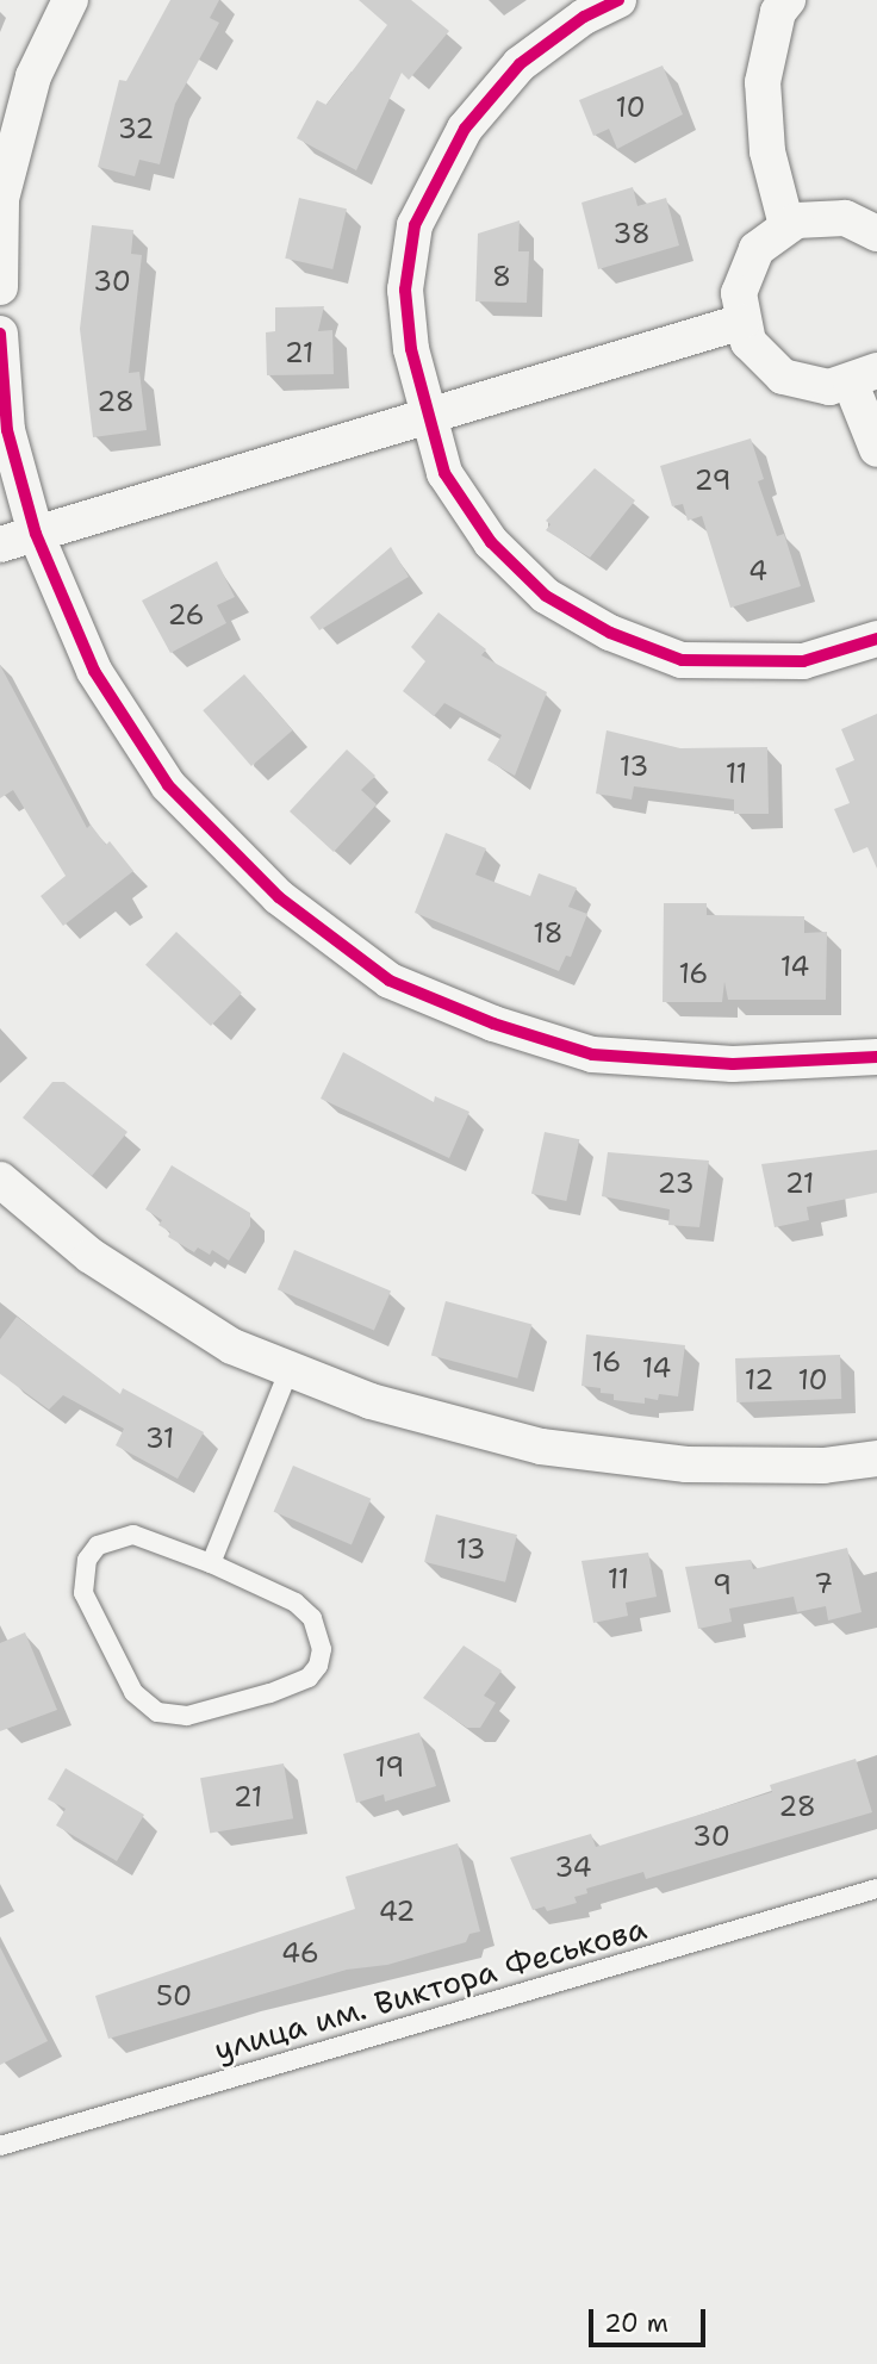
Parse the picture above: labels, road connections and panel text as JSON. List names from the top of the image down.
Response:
{
  "streets": {
    "lane": ["улица им. Виктора Феськова"]
  },
  "house_numbers": [
    "10",
    "32",
    "38",
    "8",
    "30",
    "21",
    "28",
    "29",
    "4",
    "26",
    "13",
    "11",
    "18",
    "14",
    "16",
    "23",
    "21",
    "16",
    "14",
    "12",
    "10",
    "31",
    "13",
    "11",
    "7",
    "9",
    "19",
    "21",
    "28",
    "30",
    "34",
    "42",
    "46",
    "50"
  ],
  "scale_bar": "20 m"
}
